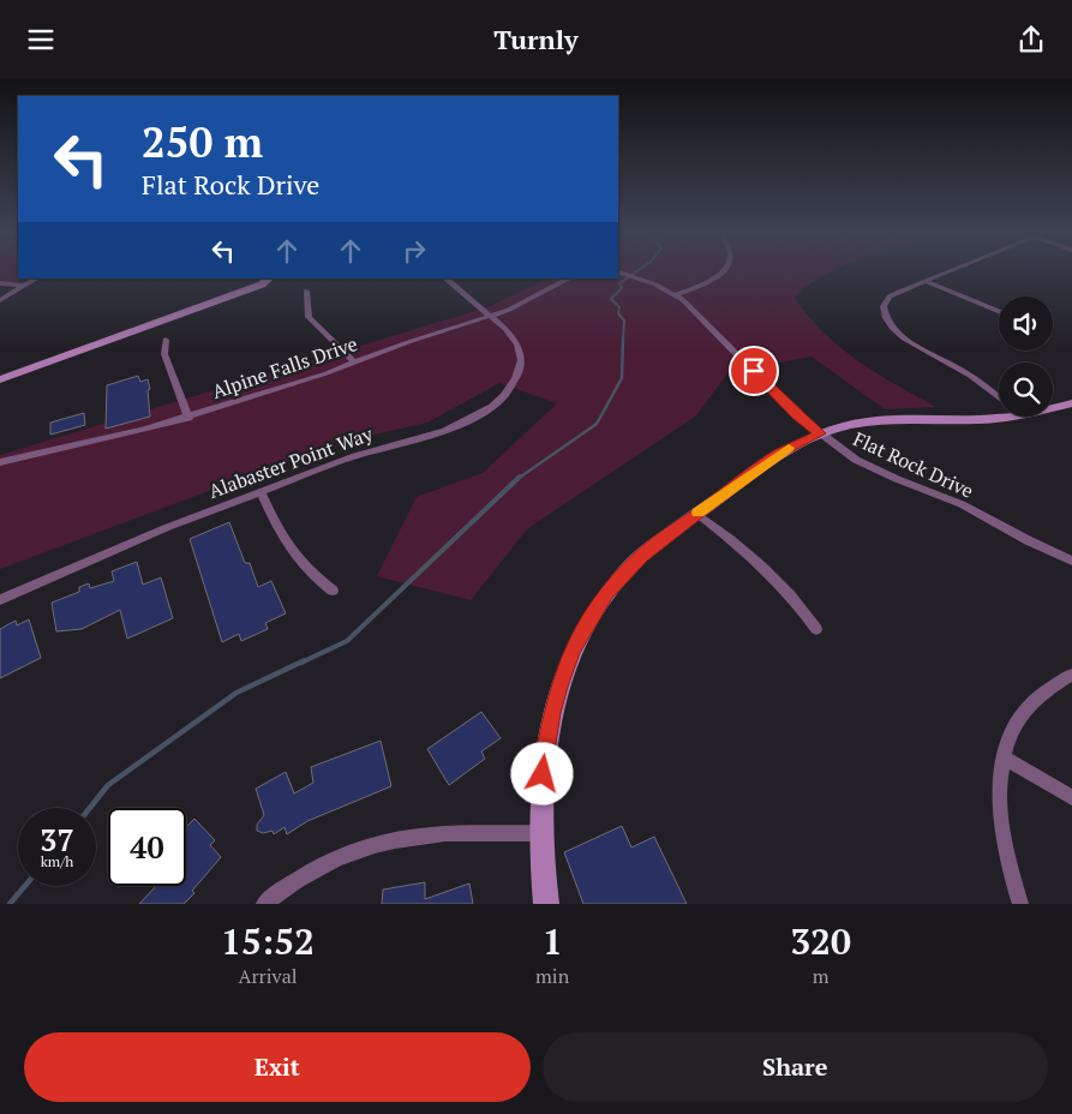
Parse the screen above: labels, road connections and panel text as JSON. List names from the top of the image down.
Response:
{
  "streets": {
    "street": ["Alpine Falls Drive", "Alabaster Point Way", "Flat Rock Drive"]
  },
  "crossings": [
    ["Alpine Falls Drive", "Alabaster Point Way"]
  ],
  "page": {
    "header": "Turnly",
    "turn": ["250 m", "Flat Rock Drive"],
    "speed": "37 km/h",
    "limit": "40",
    "eta": [
      "15:52",
      "Arrival",
      "1",
      "min",
      "320",
      "m"
    ],
    "buttons": ["Exit", "Share"]
  }
}
